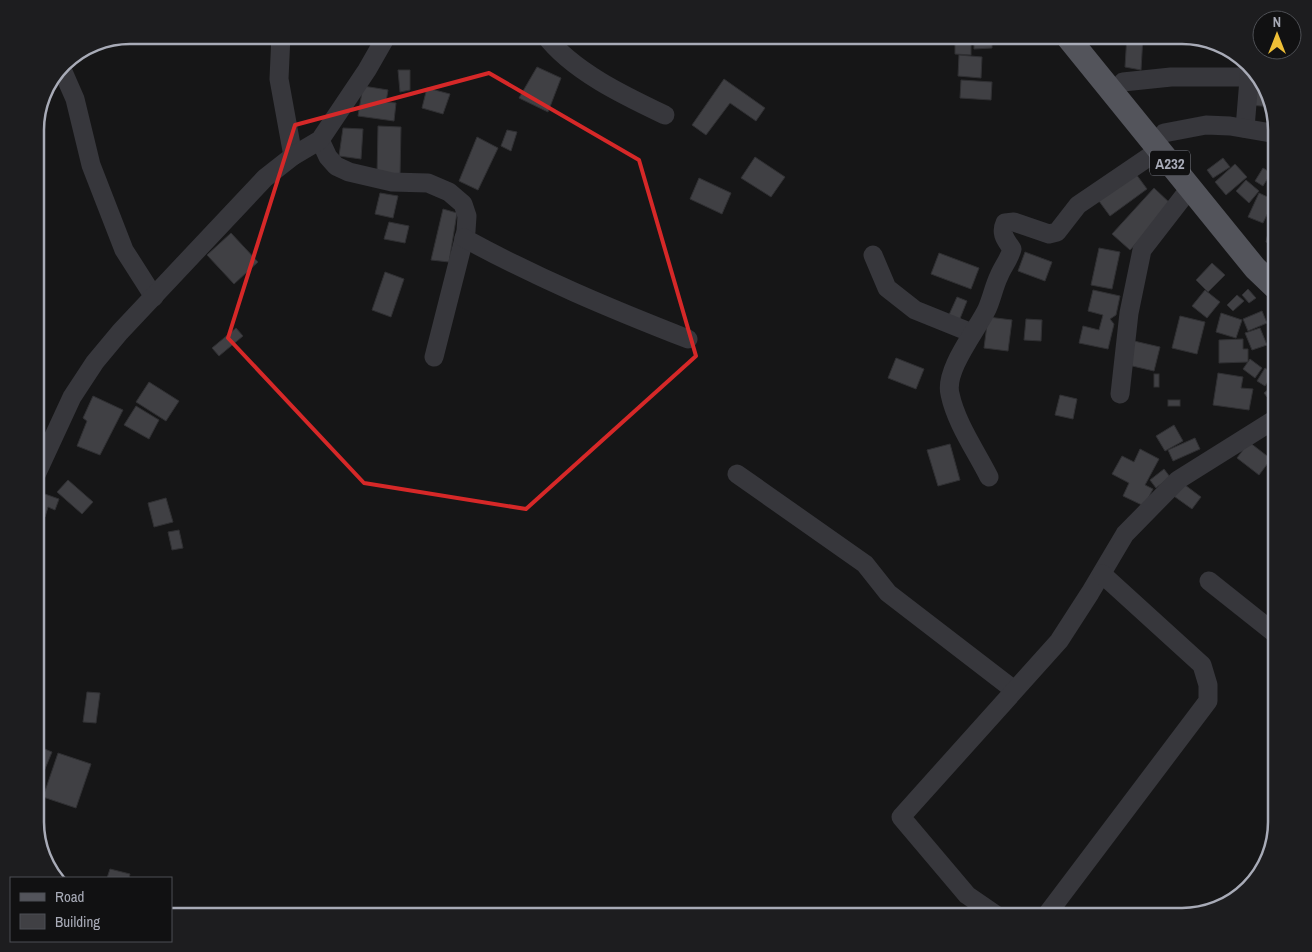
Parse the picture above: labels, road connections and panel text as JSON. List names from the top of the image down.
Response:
{
  "streets": {
    "main road": ["A232"]
  },
  "legend": ["Road", "Building"],
  "north": "top"
}
